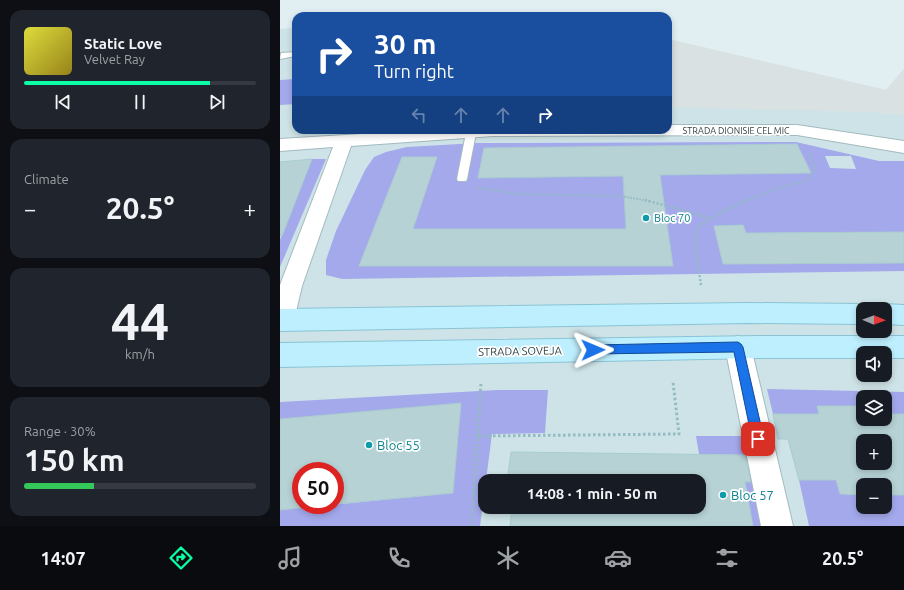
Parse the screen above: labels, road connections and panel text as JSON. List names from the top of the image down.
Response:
{
  "streets": {
    "main road": ["STRADA SOVEJA"],
    "street": ["STRADA DIONISIE CEL MIC"]
  },
  "places": ["Bloc 70", "Bloc 55", "Bloc 57"],
  "north": "right",
  "page": {
    "turn": ["30 m", "Turn right"],
    "song": ["Static Love", "Velvet Ray"],
    "tile": [
      "Climate",
      ["44", "km/h"],
      ["Range · 30%", "150 km"]
    ],
    "heat": ["−", "20.5°", "+"],
    "map_buttons": ["+", "−"],
    "limit": "50",
    "trip": "14:08 · 1 min · 50 m",
    "tabs": ["14:07", "20.5°"]
  }
}
